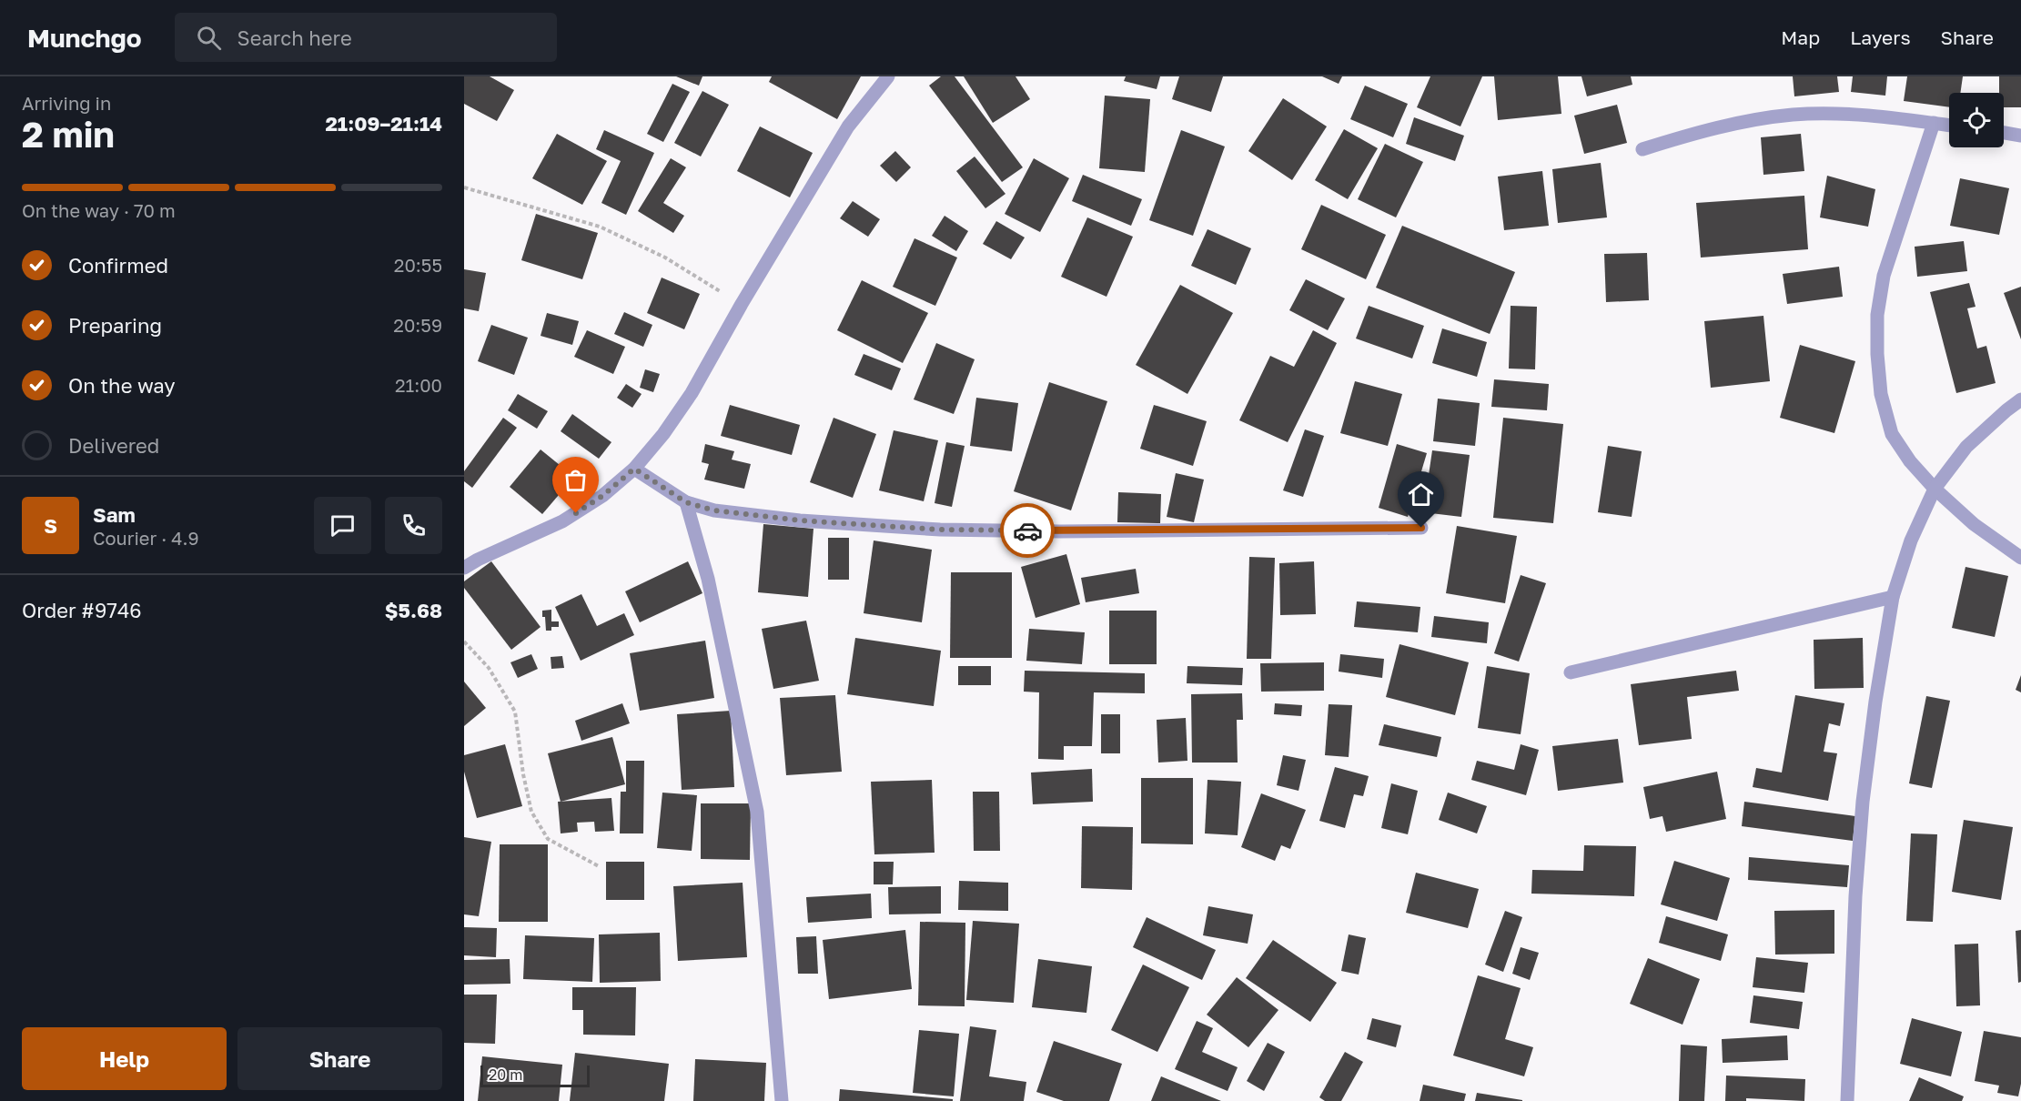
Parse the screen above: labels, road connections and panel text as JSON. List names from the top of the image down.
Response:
{
  "scale_bar": "20 m",
  "page": {
    "header": "Munchgo",
    "search": "Search here",
    "nav": ["Map", "Layers", "Share"],
    "heading": ["2 min", "Arriving in", "21:09–21:14"],
    "panel": [
      "Sam",
      "Courier · 4.9",
      "Order #9746",
      "$5.68"
    ],
    "bar": "On the way · 70 m",
    "list": [
      ["Confirmed", "20:55"],
      ["Preparing", "20:59"],
      ["On the way", "21:00"],
      "Delivered"
    ],
    "round": "S",
    "buttons": ["Help", "Share"],
    "scale": "20 m"
  }
}
